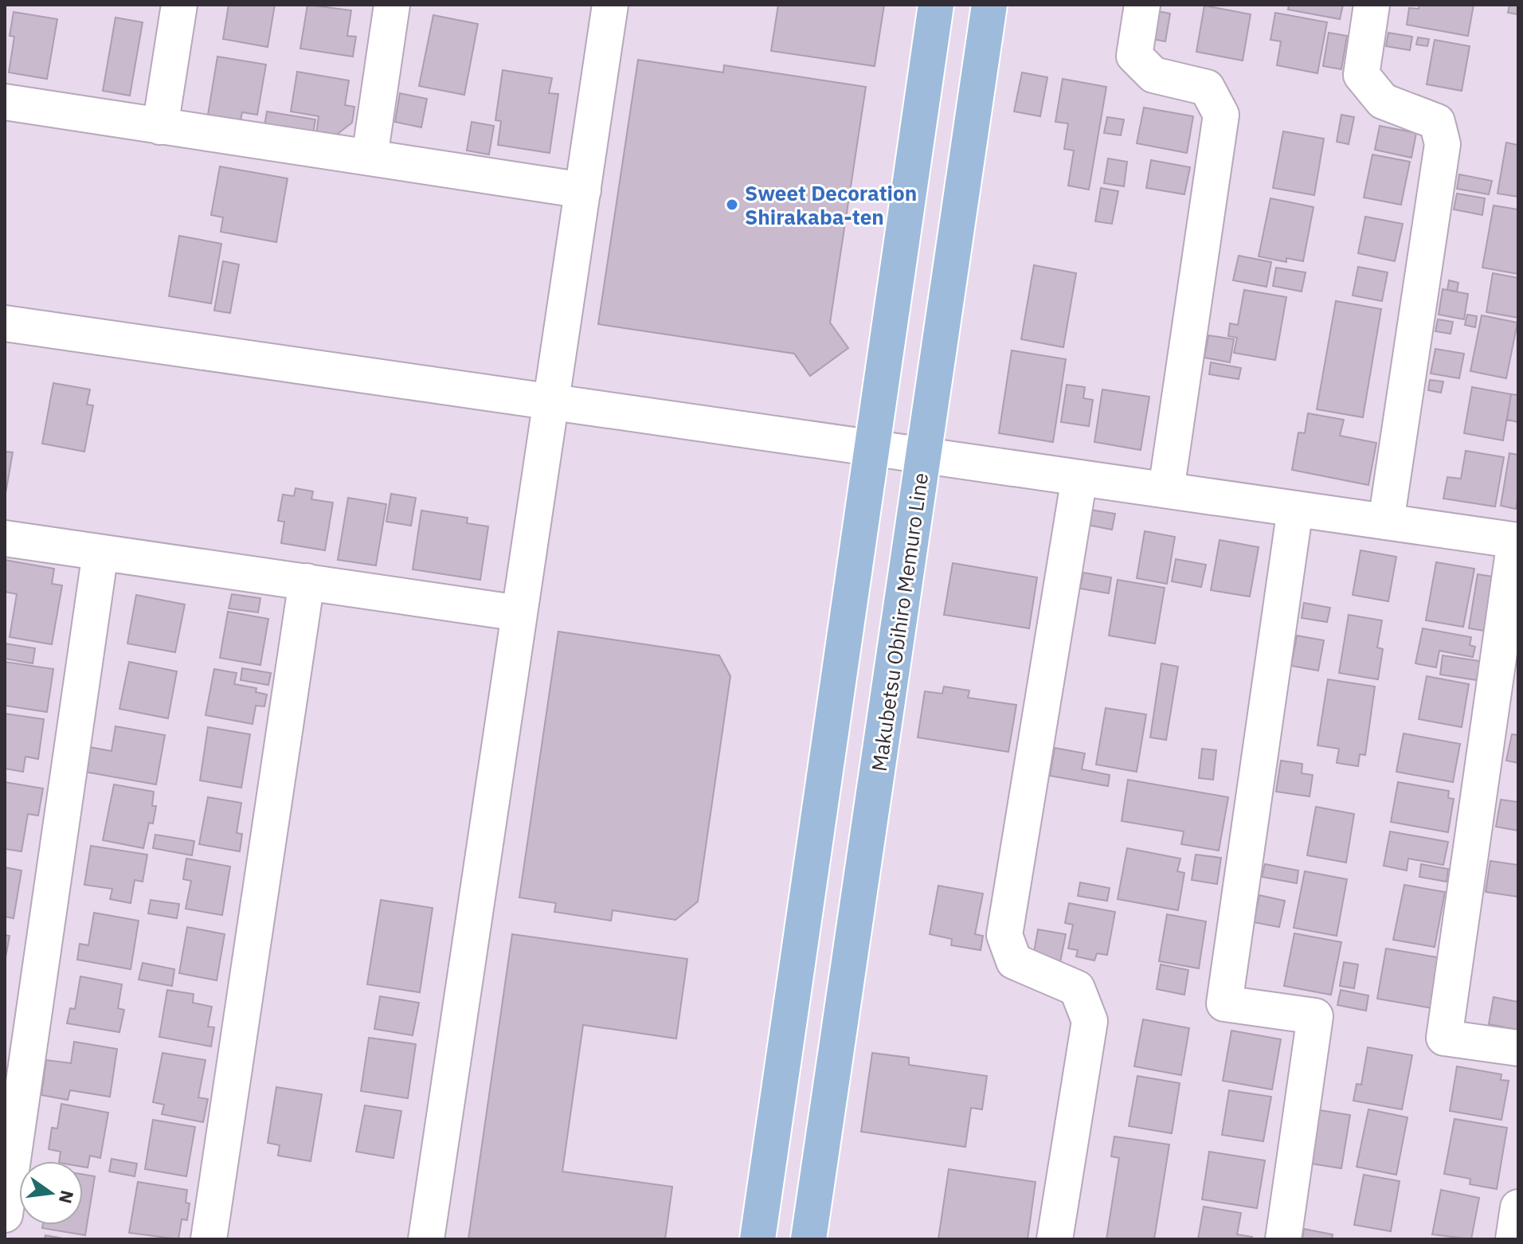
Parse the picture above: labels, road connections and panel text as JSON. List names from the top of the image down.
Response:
{
  "streets": {
    "main road": ["Makubetsu Obihiro Memuro Line"]
  },
  "places": ["Sweet Decoration Shirakaba-ten"],
  "north": "right"
}
